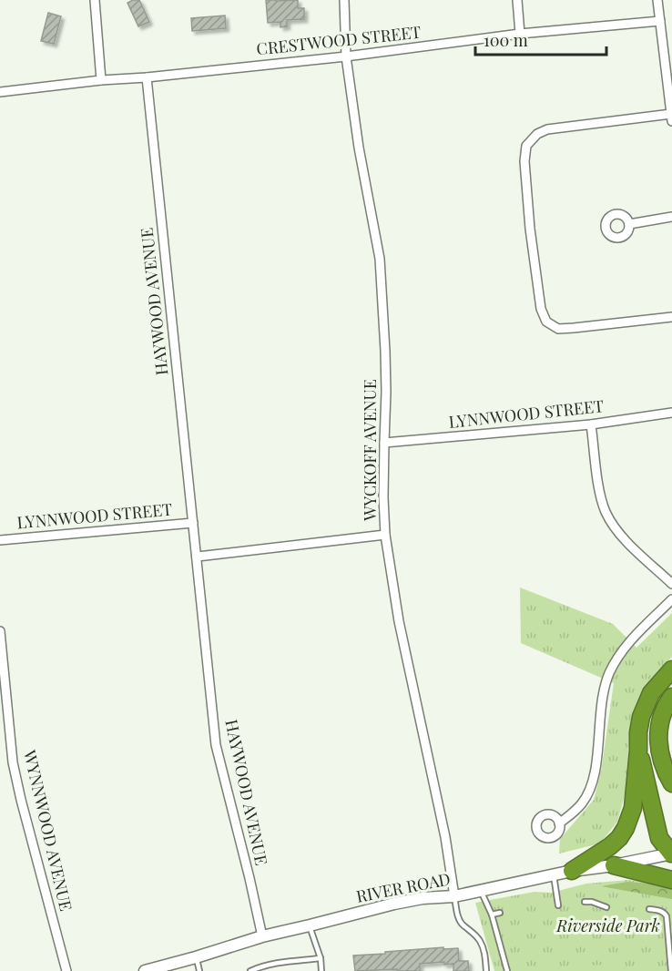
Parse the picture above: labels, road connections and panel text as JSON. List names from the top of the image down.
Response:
{
  "streets": {
    "street": [
      "CRESTWOOD STREET",
      "HAYWOOD AVENUE",
      "LYNNWOOD STREET",
      "WYCKOFF AVENUE",
      "WYNNWOOD AVENUE",
      "RIVER ROAD"
    ]
  },
  "crossings": [
    ["CRESTWOOD STREET", "HAYWOOD AVENUE"],
    ["CRESTWOOD STREET", "WYCKOFF AVENUE"],
    ["HAYWOOD AVENUE", "LYNNWOOD STREET"],
    ["HAYWOOD AVENUE", "RIVER ROAD"],
    ["LYNNWOOD STREET", "WYCKOFF AVENUE"],
    ["WYCKOFF AVENUE", "RIVER ROAD"]
  ],
  "parks": ["Riverside Park"],
  "scale_bar": "100 m"
}
